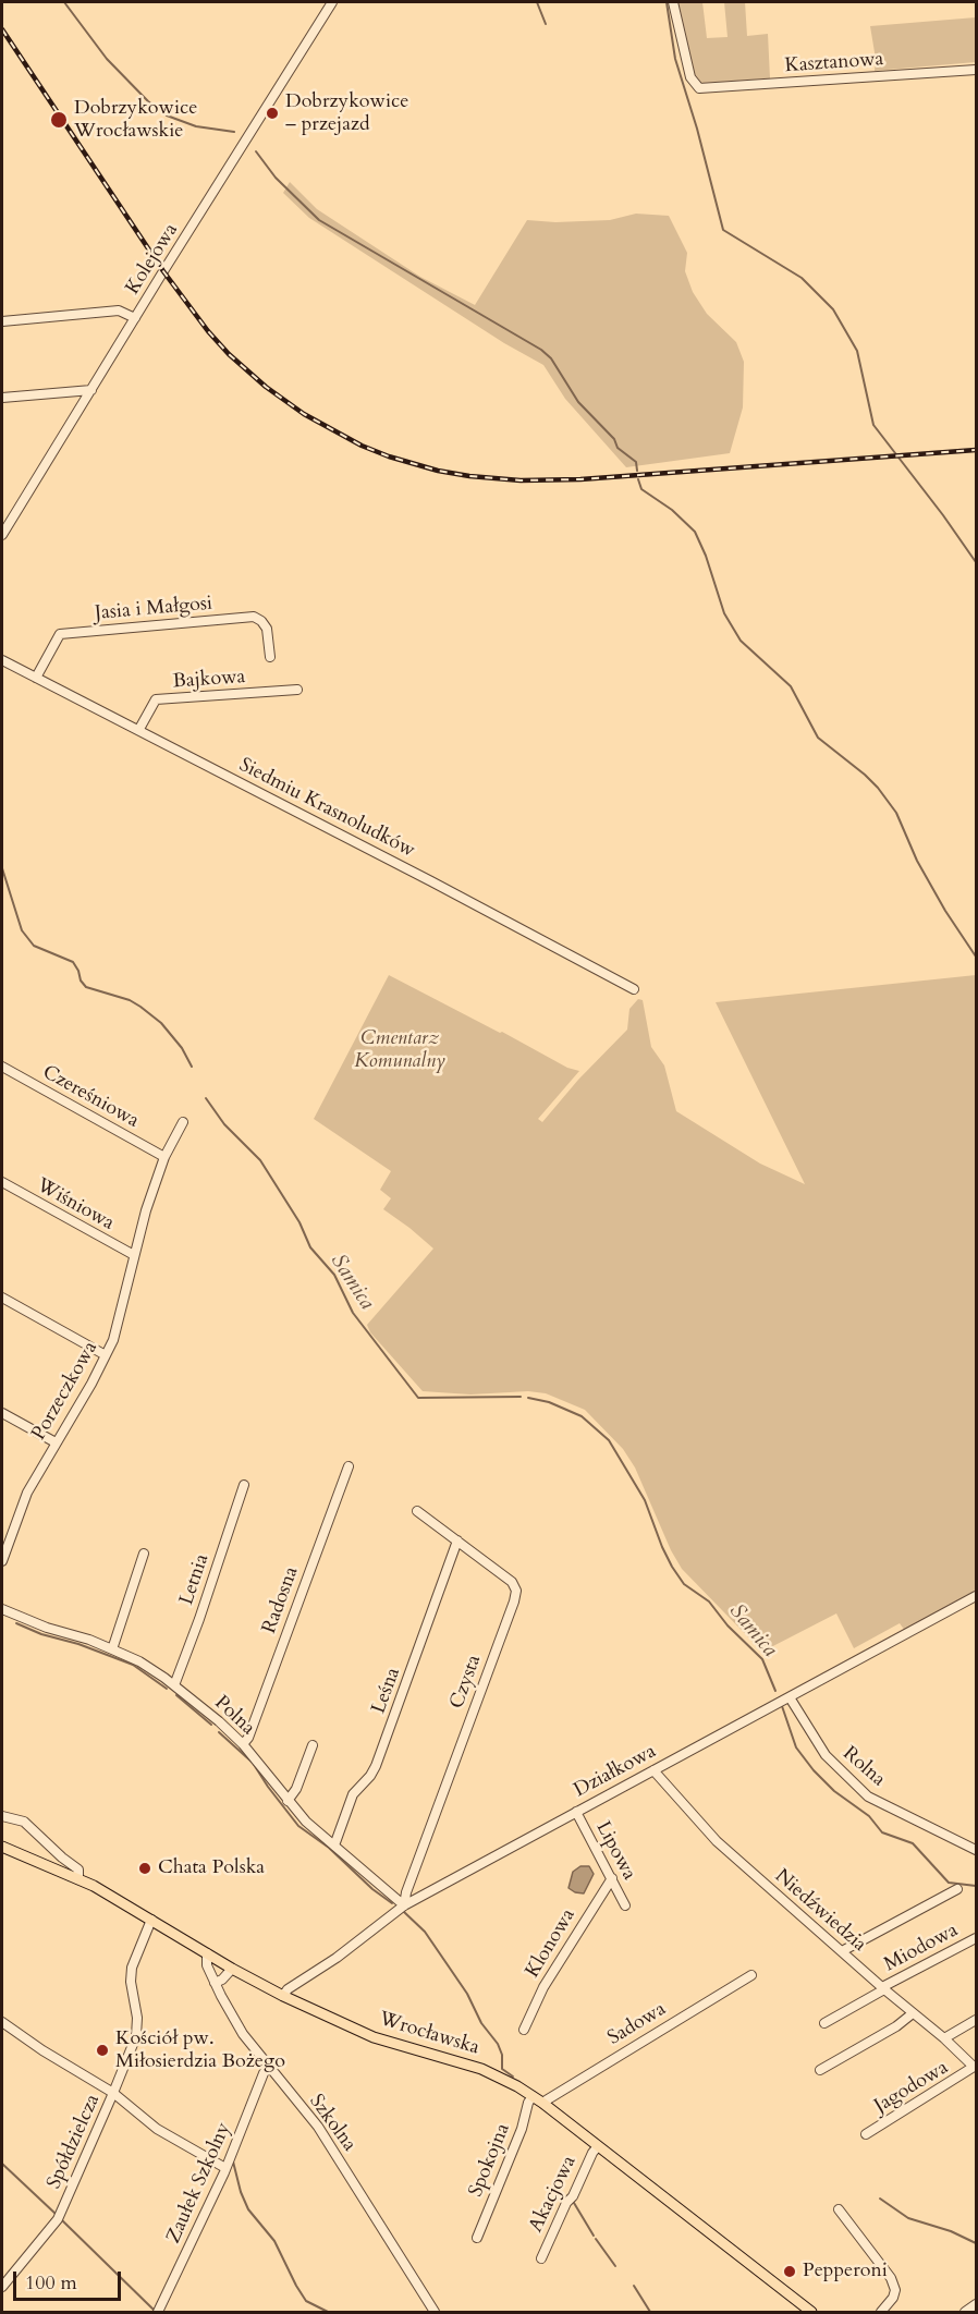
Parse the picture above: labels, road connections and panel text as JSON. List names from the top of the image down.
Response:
{
  "streets": {
    "main road": ["Wrocławska"],
    "street": [
      "Kasztanowa",
      "Kolejowa",
      "Jasia i Małgosi",
      "Bajkowa",
      "Siedmiu Krasnoludków",
      "Czereśniowa",
      "Wiśniowa",
      "Porzeczkowa",
      "Letnia",
      "Radosna",
      "Czysta",
      "Leśna",
      "Polna",
      "Rolna",
      "Działkowa",
      "Lipowa",
      "Niedźwiedzia",
      "Klonowa",
      "Miodowa",
      "Sadowa",
      "Jagodowa",
      "Szkolna",
      "Spółdzielcza",
      "Spokojna",
      "Zaułek Szkolny",
      "Akacjowa"
    ]
  },
  "crossings": [
    ["Jasia i Małgosi", "Siedmiu Krasnoludków"],
    ["Bajkowa", "Siedmiu Krasnoludków"],
    ["Czereśniowa", "Porzeczkowa"],
    ["Wiśniowa", "Porzeczkowa"],
    ["Letnia", "Polna"],
    ["Radosna", "Polna"],
    ["Czysta", "Leśna"],
    ["Czysta", "Polna"],
    ["Czysta", "Działkowa"],
    ["Leśna", "Polna"],
    ["Polna", "Działkowa"],
    ["Rolna", "Działkowa"],
    ["Działkowa", "Lipowa"],
    ["Działkowa", "Niedźwiedzia"],
    ["Działkowa", "Wrocławska"],
    ["Lipowa", "Klonowa"],
    ["Niedźwiedzia", "Miodowa"],
    ["Niedźwiedzia", "Jagodowa"],
    ["Sadowa", "Wrocławska"],
    ["Wrocławska", "Szkolna"],
    ["Wrocławska", "Spółdzielcza"],
    ["Wrocławska", "Spokojna"],
    ["Wrocławska", "Akacjowa"],
    ["Szkolna", "Zaułek Szkolny"]
  ],
  "water": ["Samica"],
  "parks": ["Cmentarz Komunalny"],
  "places": [
    "Dobrzykowice – przejazd",
    "Dobrzykowice Wrocławskie",
    "Chata Polska",
    "Kościół pw. Miłosierdzia Bożego",
    "Pepperoni"
  ],
  "scale_bar": "100 m"
}
